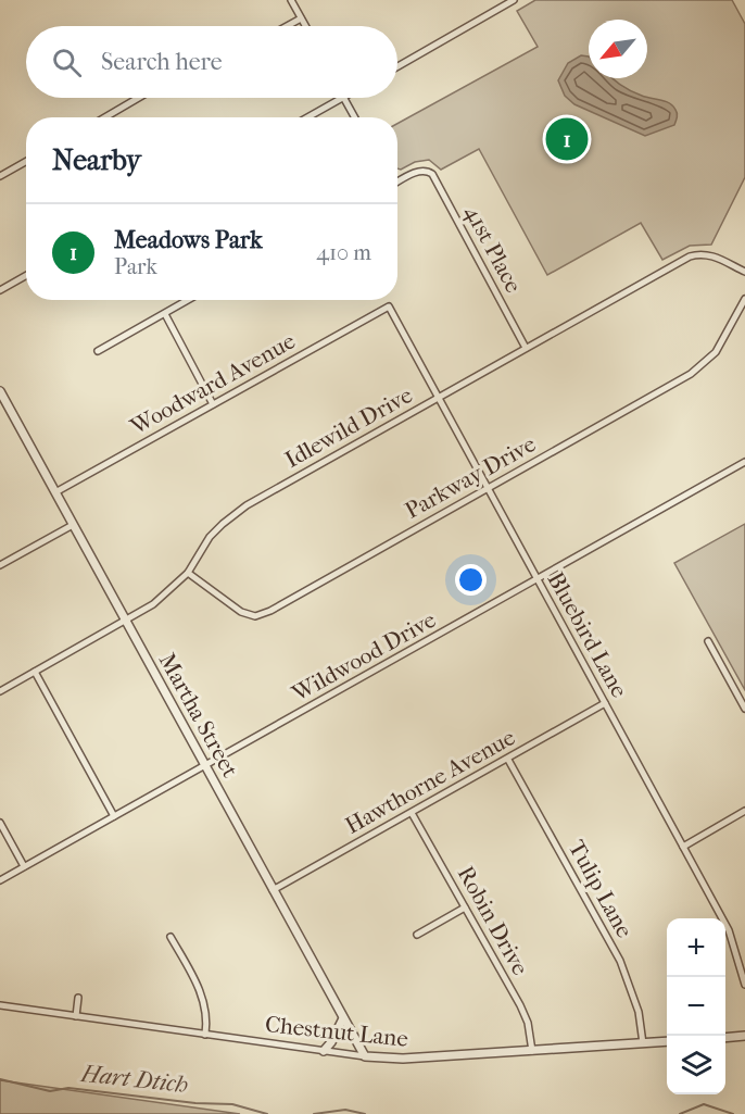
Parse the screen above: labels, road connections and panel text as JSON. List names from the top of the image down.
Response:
{
  "streets": {
    "street": [
      "41st Place",
      "Woodward Avenue",
      "Idlewild Drive",
      "Parkway Drive",
      "Bluebird Lane",
      "Wildwood Drive",
      "Martha Street",
      "Hawthorne Avenue",
      "Tulip Lane",
      "Robin Drive",
      "Chestnut Lane"
    ]
  },
  "crossings": [
    ["41st Place", "Idlewild Drive"],
    ["Woodward Avenue", "Bluebird Lane"],
    ["Woodward Avenue", "Martha Street"],
    ["Idlewild Drive", "Parkway Drive"],
    ["Idlewild Drive", "Bluebird Lane"],
    ["Idlewild Drive", "Martha Street"],
    ["Parkway Drive", "Bluebird Lane"],
    ["Bluebird Lane", "Wildwood Drive"],
    ["Bluebird Lane", "Hawthorne Avenue"],
    ["Wildwood Drive", "Martha Street"],
    ["Martha Street", "Hawthorne Avenue"],
    ["Martha Street", "Chestnut Lane"],
    ["Hawthorne Avenue", "Tulip Lane"],
    ["Hawthorne Avenue", "Robin Drive"],
    ["Tulip Lane", "Chestnut Lane"],
    ["Robin Drive", "Chestnut Lane"]
  ],
  "water": ["Hart Dtich"],
  "north": "bottom left",
  "page": {
    "search": "Search here",
    "pins": "1",
    "heading": "Nearby",
    "list": [
      {
        "mark": "1",
        "name": "Meadows Park",
        "note": "Park",
        "value": "410 m"
      }
    ],
    "map_buttons": ["+", "−"]
  }
}
